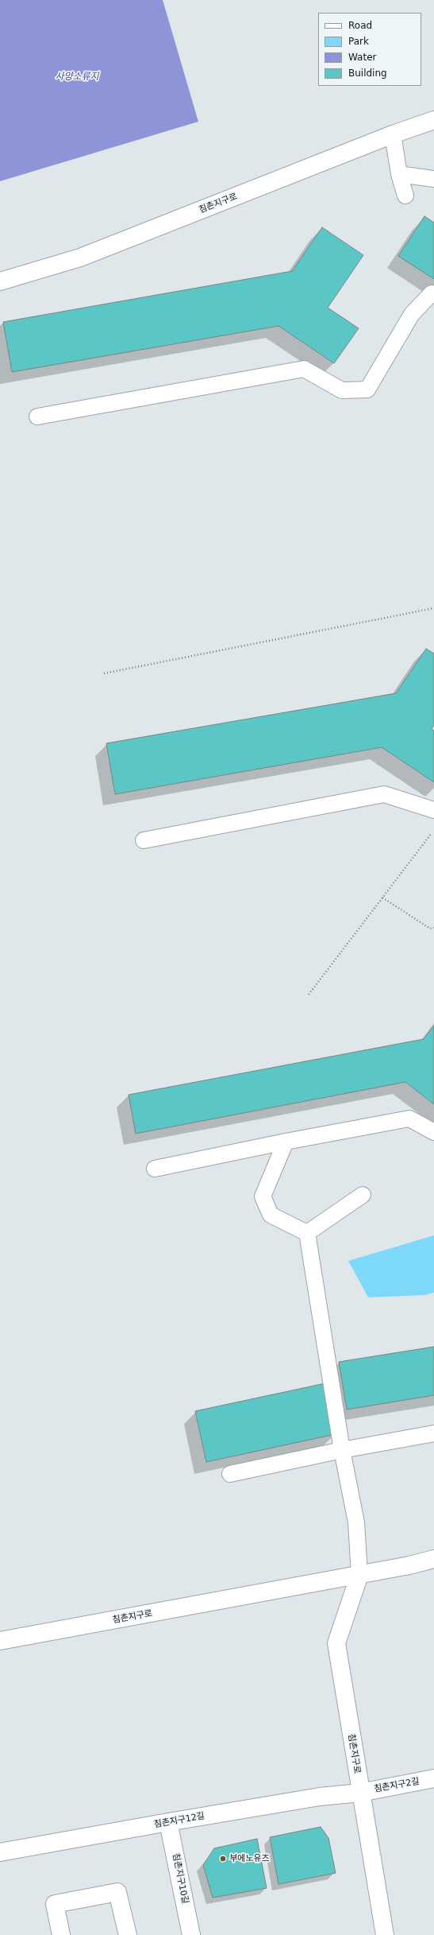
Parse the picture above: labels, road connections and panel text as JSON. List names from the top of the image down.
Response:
{
  "streets": {
    "street": [
      "침촌지구로",
      "침촌지구2길",
      "침촌지구12길",
      "침촌지구10길"
    ]
  },
  "crossings": [
    ["침촌지구로", "침촌지구2길"],
    ["침촌지구로", "침촌지구12길"],
    ["침촌지구2길", "침촌지구12길"],
    ["침촌지구12길", "침촌지구10길"]
  ],
  "water": ["사양소류지"],
  "places": ["부에노유즈"],
  "legend": [
    "Road",
    "Park",
    "Water",
    "Building"
  ]
}
